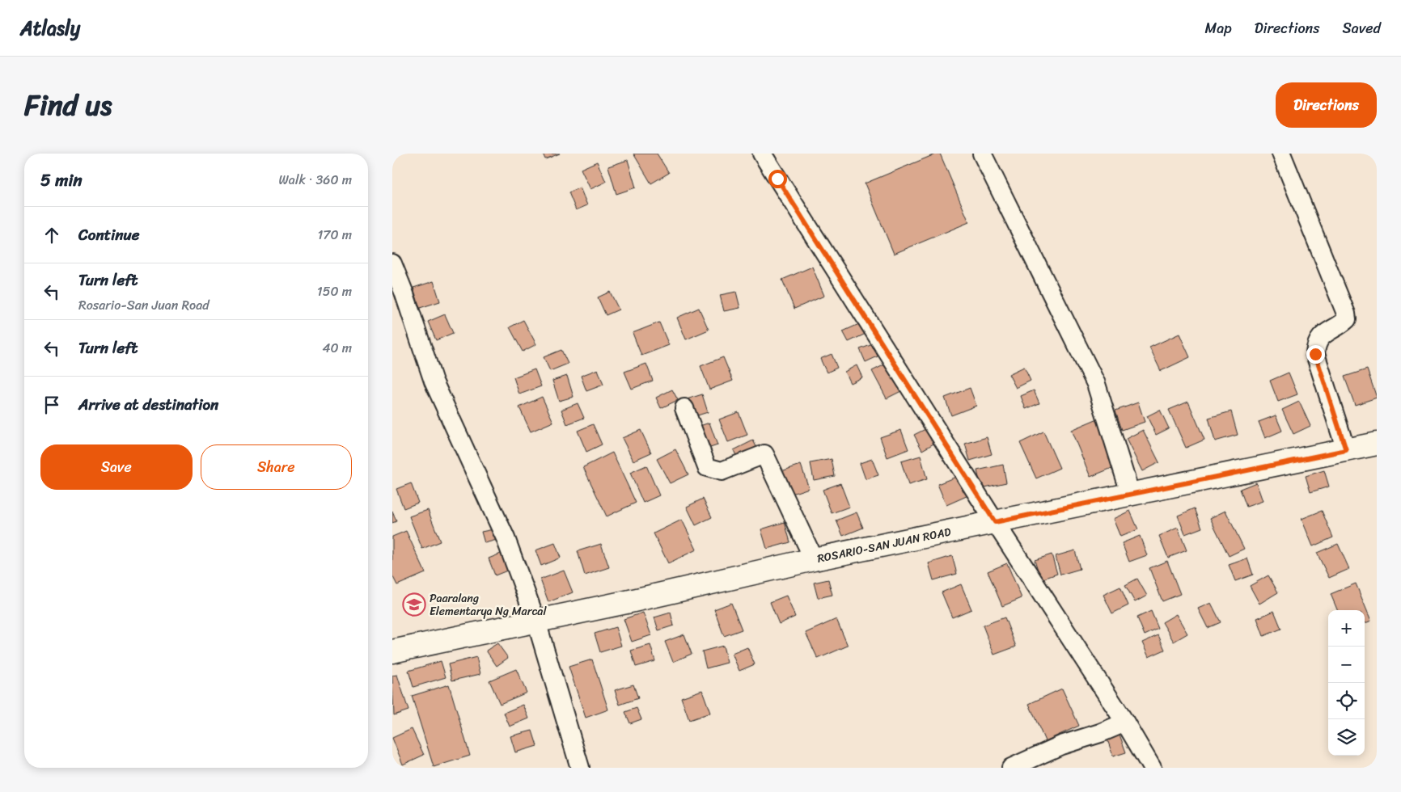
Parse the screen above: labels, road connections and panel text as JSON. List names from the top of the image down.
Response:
{
  "streets": {
    "main road": ["ROSARIO-SAN JUAN ROAD"]
  },
  "places": {
    "school or university": ["Paaralang Elementarya Ng Marcal"]
  },
  "page": {
    "header": "Atlasly",
    "nav": ["Map", "Directions", "Saved"],
    "title": "Find us",
    "buttons": [
      "Directions",
      ["Save", "Share"]
    ],
    "heading": ["5 min", "Walk · 360 m"],
    "list": [
      ["Continue", "170 m"],
      ["Turn left", "Rosario-San Juan Road", "150 m"],
      ["Turn left", "40 m"],
      "Arrive at destination"
    ],
    "map_buttons": ["+", "−"]
  }
}
